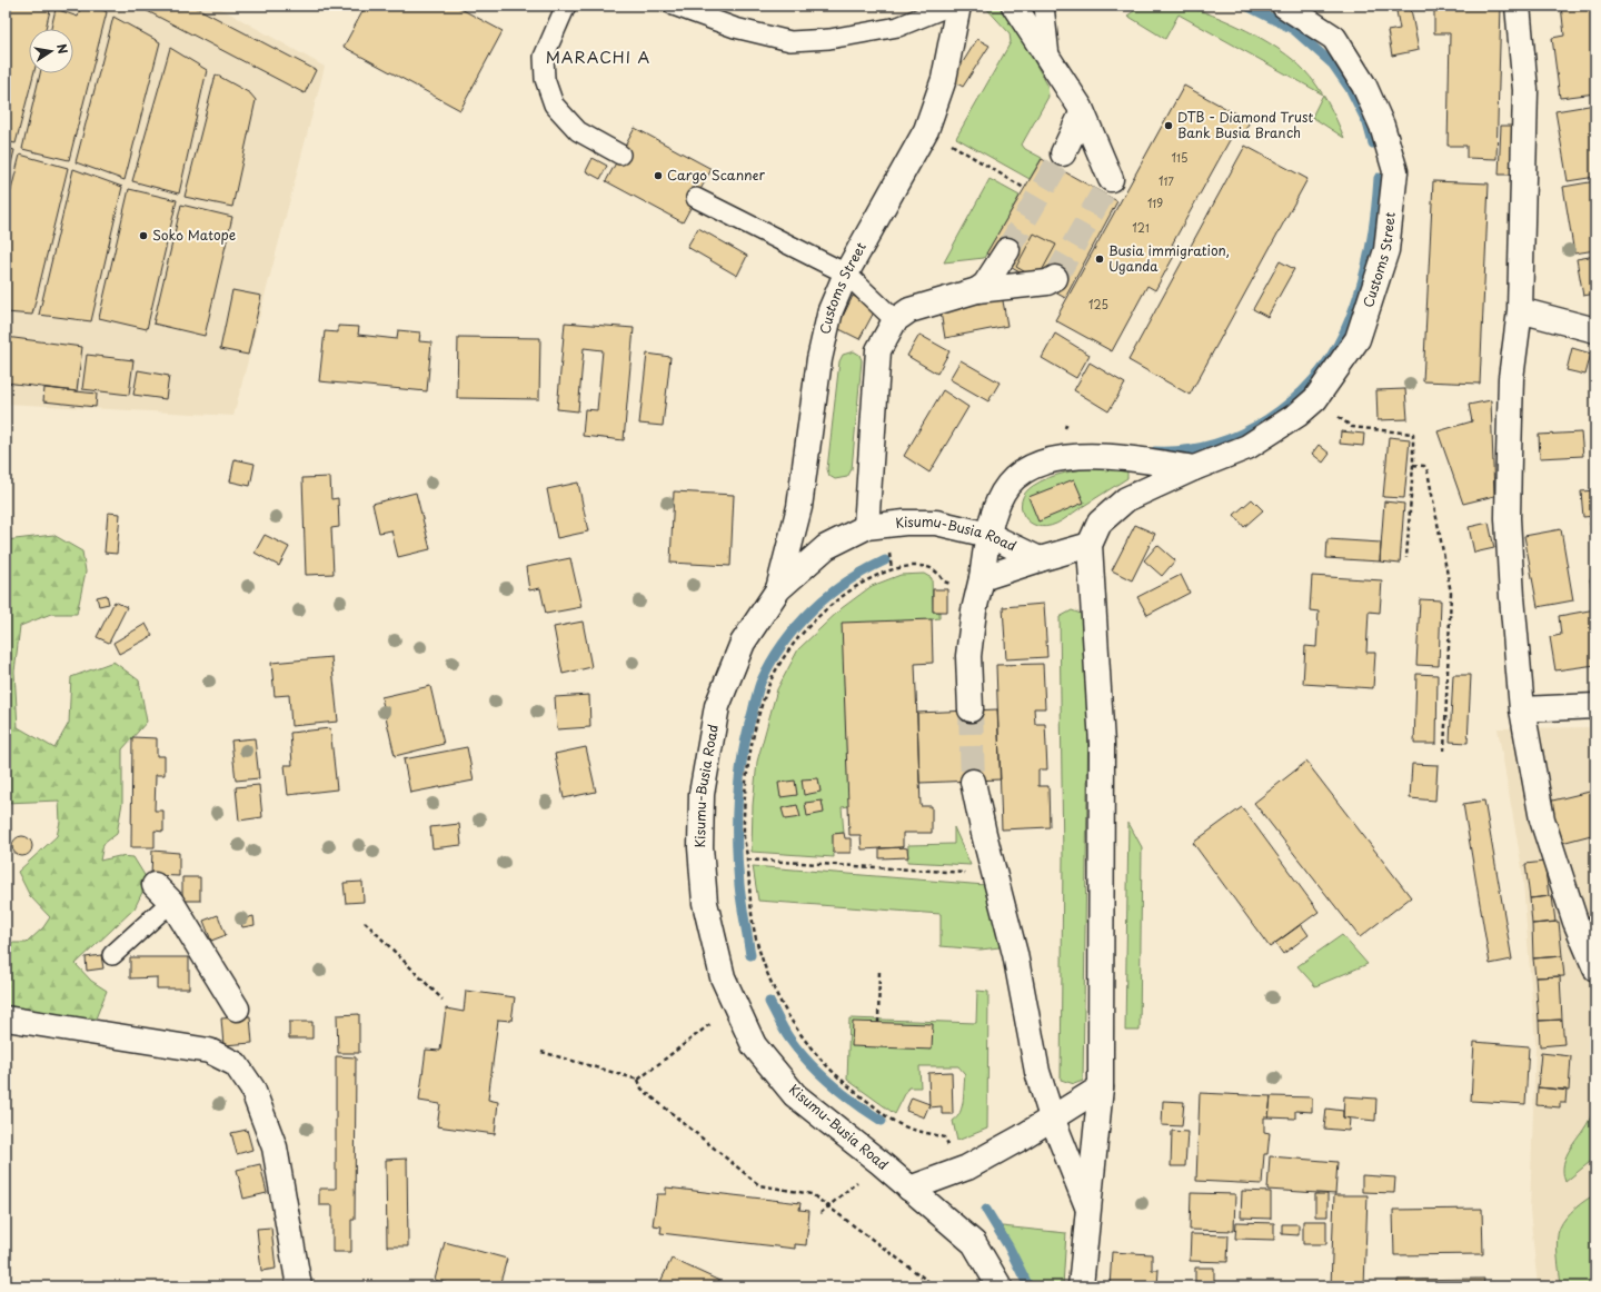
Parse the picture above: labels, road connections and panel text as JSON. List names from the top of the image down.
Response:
{
  "streets": {
    "main road": ["Customs Street", "Kisumu-Busia Road"]
  },
  "crossings": [
    ["Customs Street", "Kisumu-Busia Road"]
  ],
  "districts": ["MARACHI A"],
  "places": [
    "DTB - Diamond Trust Bank Busia Branch",
    "Cargo Scanner",
    "Soko Matope",
    "Busia immigration, Uganda"
  ],
  "house_numbers": [
    "115",
    "117",
    "119",
    "121",
    "125"
  ],
  "north": "right"
}
